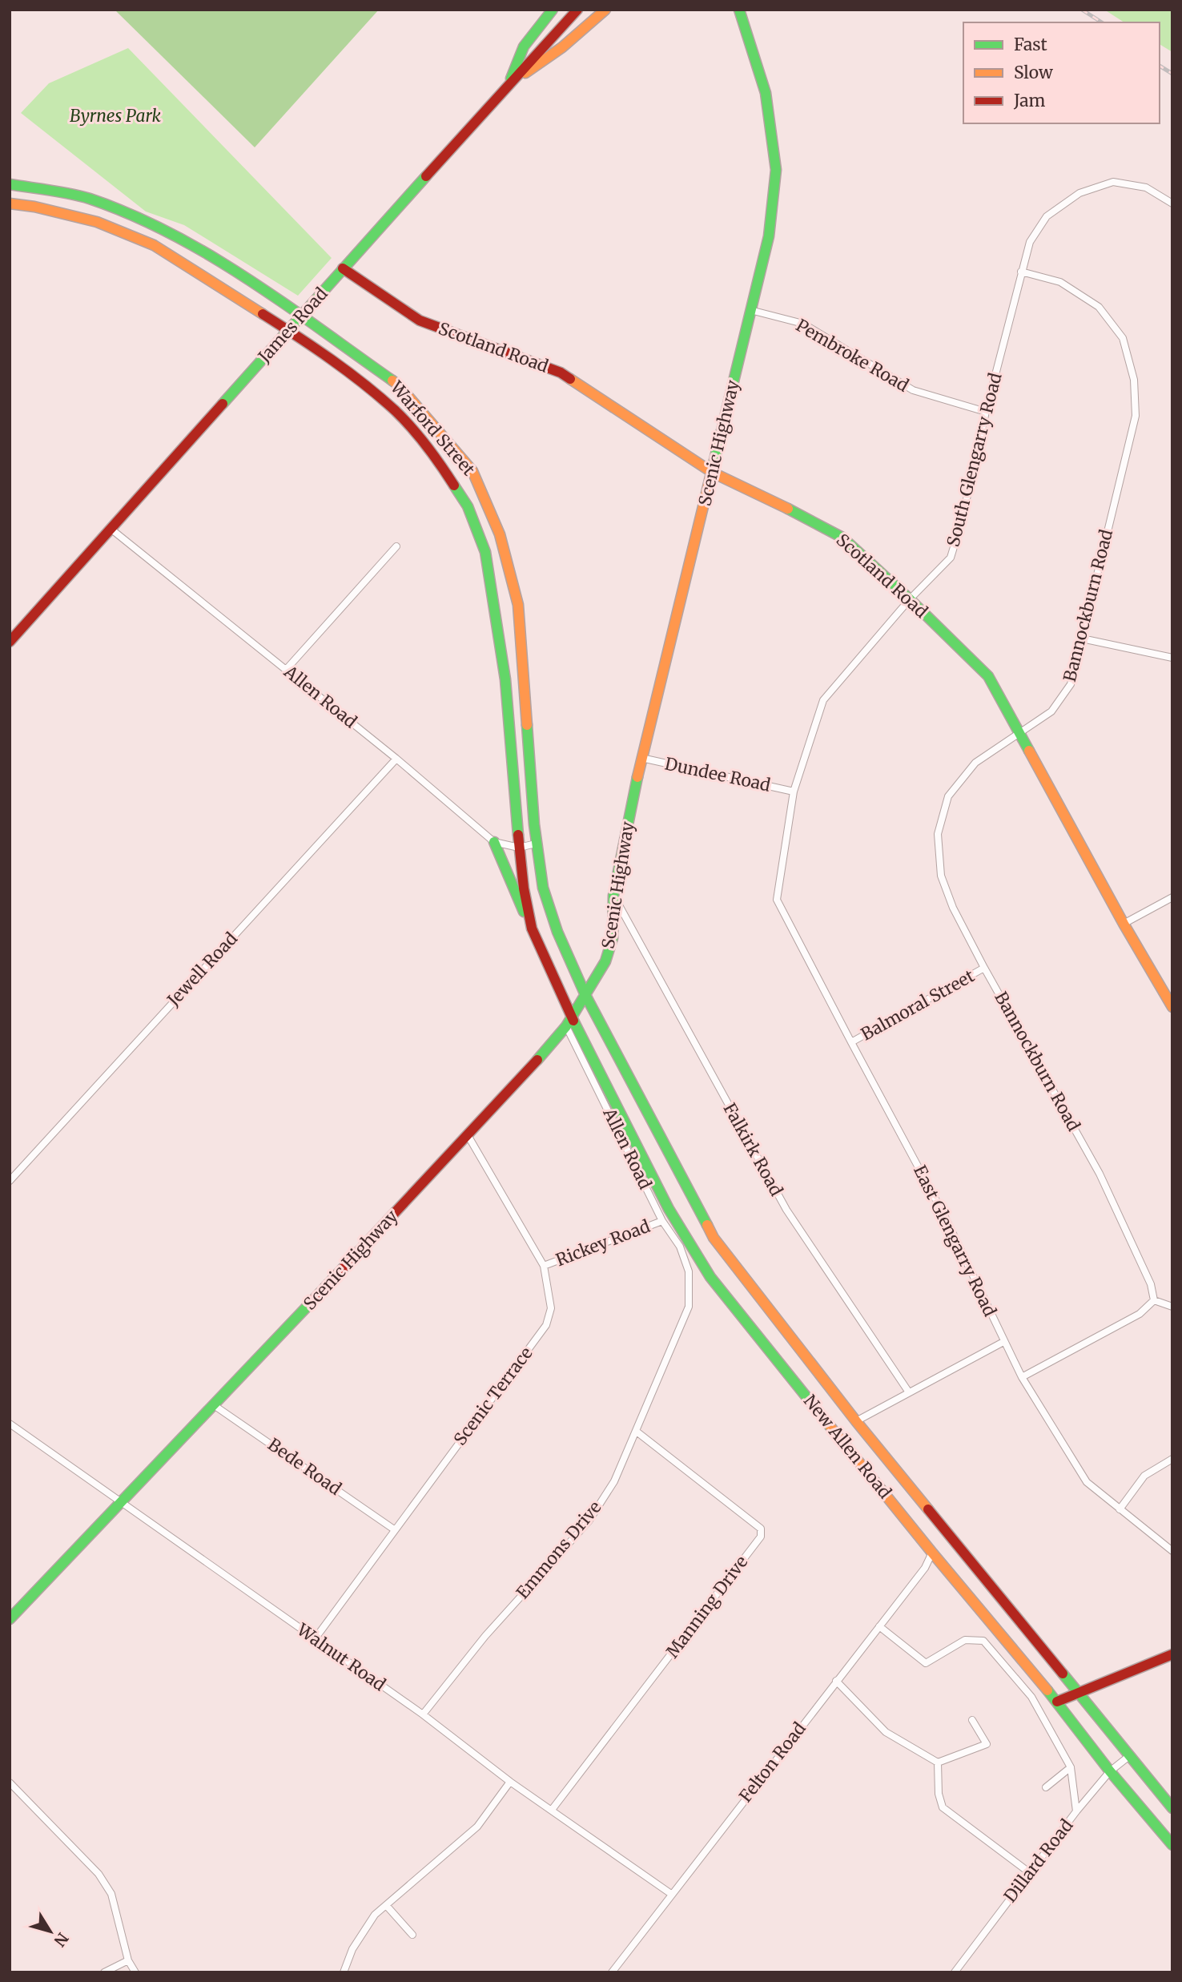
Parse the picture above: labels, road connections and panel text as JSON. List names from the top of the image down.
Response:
{
  "streets": {
    "main road": [
      "James Road",
      "Scotland Road",
      "Warford Street",
      "Scenic Highway",
      "New Allen Road"
    ],
    "street": [
      "Pembroke Road",
      "South Glengarry Road",
      "Bannockburn Road",
      "Allen Road",
      "Dundee Road",
      "Jewell Road",
      "Balmoral Street",
      "Falkirk Road",
      "East Glengarry Road",
      "Rickey Road",
      "Scenic Terrace",
      "Bede Road",
      "Emmons Drive",
      "Manning Drive",
      "Walnut Road",
      "Felton Road",
      "Dillard Road"
    ]
  },
  "crossings": [
    ["James Road", "Scotland Road"],
    ["James Road", "Warford Street"],
    ["James Road", "Allen Road"],
    ["Scotland Road", "Scenic Highway"],
    ["Scotland Road", "South Glengarry Road"],
    ["Scotland Road", "Bannockburn Road"],
    ["Pembroke Road", "Scenic Highway"],
    ["Pembroke Road", "South Glengarry Road"],
    ["Warford Street", "Scenic Highway"],
    ["Warford Street", "Allen Road"],
    ["Warford Street", "New Allen Road"],
    ["Scenic Highway", "Allen Road"],
    ["Scenic Highway", "Dundee Road"],
    ["Scenic Highway", "Falkirk Road"],
    ["Scenic Highway", "Scenic Terrace"],
    ["Scenic Highway", "New Allen Road"],
    ["Scenic Highway", "Bede Road"],
    ["Scenic Highway", "Walnut Road"],
    ["South Glengarry Road", "Bannockburn Road"],
    ["South Glengarry Road", "Dundee Road"],
    ["South Glengarry Road", "East Glengarry Road"],
    ["Bannockburn Road", "Balmoral Street"],
    ["Allen Road", "Jewell Road"],
    ["Allen Road", "Rickey Road"],
    ["Allen Road", "Emmons Drive"],
    ["Balmoral Street", "East Glengarry Road"],
    ["Rickey Road", "Scenic Terrace"],
    ["Scenic Terrace", "Bede Road"],
    ["Scenic Terrace", "Walnut Road"],
    ["New Allen Road", "Felton Road"],
    ["New Allen Road", "Dillard Road"],
    ["Emmons Drive", "Manning Drive"],
    ["Emmons Drive", "Walnut Road"],
    ["Manning Drive", "Walnut Road"],
    ["Walnut Road", "Felton Road"]
  ],
  "parks": ["Byrnes Park"],
  "legend": ["Fast", "Slow", "Jam"],
  "north": "bottom right"
}
